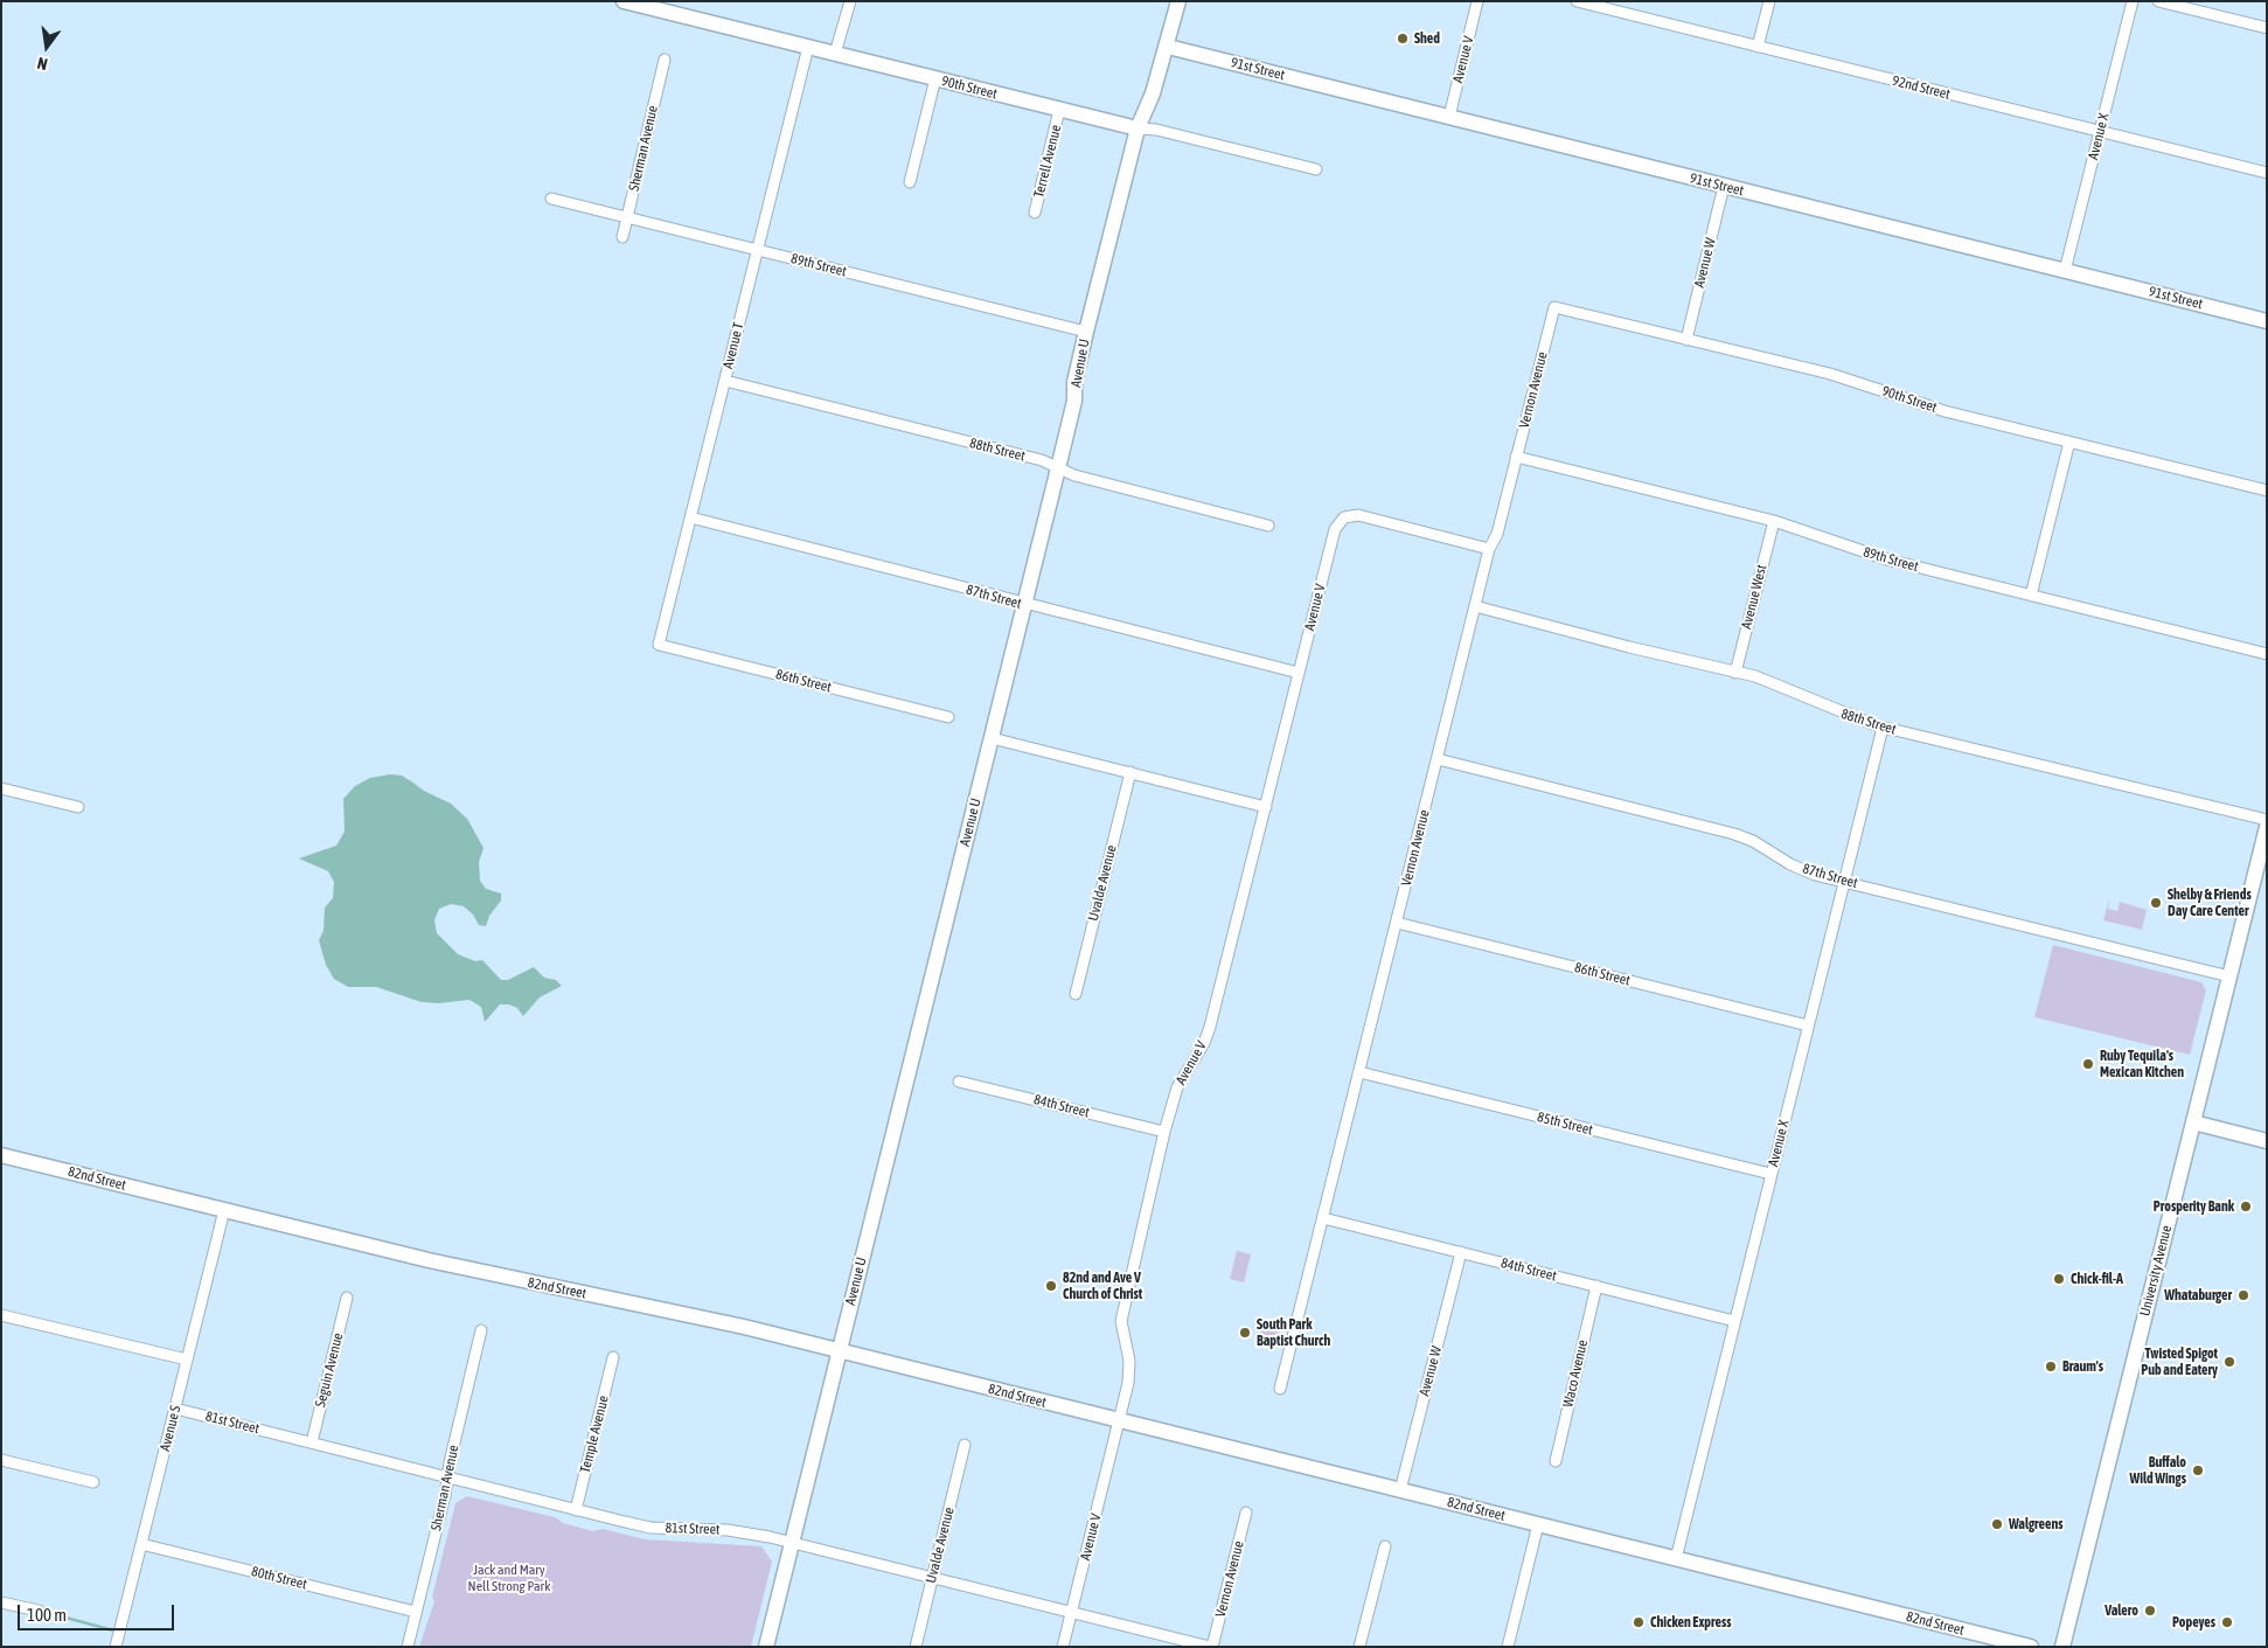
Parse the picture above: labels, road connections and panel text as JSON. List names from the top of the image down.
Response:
{
  "streets": {
    "street": [
      "Avenue V",
      "91st Street",
      "90th Street",
      "92nd Street",
      "Avenue X",
      "Sherman Avenue",
      "Terrell Avenue",
      "Avenue W",
      "89th Street",
      "Avenue T",
      "Avenue U",
      "Vernon Avenue",
      "88th Street",
      "87th Street",
      "Avenue West",
      "86th Street",
      "Uvalde Avenue",
      "84th Street",
      "85th Street",
      "82nd Street",
      "University Avenue",
      "Seguin Avenue",
      "Waco Avenue",
      "81st Street",
      "Avenue S",
      "Temple Avenue",
      "80th Street"
    ]
  },
  "crossings": [
    ["Avenue V", "91st Street"],
    ["Avenue V", "Vernon Avenue"],
    ["Avenue V", "87th Street"],
    ["Avenue V", "84th Street"],
    ["Avenue V", "82nd Street"],
    ["Avenue V", "81st Street"],
    ["91st Street", "Avenue X"],
    ["91st Street", "Avenue W"],
    ["91st Street", "Avenue U"],
    ["90th Street", "Terrell Avenue"],
    ["90th Street", "Avenue W"],
    ["90th Street", "Avenue T"],
    ["90th Street", "Avenue U"],
    ["90th Street", "Vernon Avenue"],
    ["92nd Street", "Avenue X"],
    ["Avenue X", "88th Street"],
    ["Avenue X", "87th Street"],
    ["Avenue X", "86th Street"],
    ["Avenue X", "84th Street"],
    ["Avenue X", "85th Street"],
    ["Avenue X", "82nd Street"],
    ["Sherman Avenue", "89th Street"],
    ["Sherman Avenue", "81st Street"],
    ["Sherman Avenue", "80th Street"],
    ["Avenue W", "84th Street"],
    ["Avenue W", "82nd Street"],
    ["89th Street", "Avenue T"],
    ["89th Street", "Avenue U"],
    ["89th Street", "Vernon Avenue"],
    ["89th Street", "Avenue West"],
    ["Avenue T", "88th Street"],
    ["Avenue T", "87th Street"],
    ["Avenue T", "86th Street"],
    ["Avenue U", "88th Street"],
    ["Avenue U", "87th Street"],
    ["Avenue U", "82nd Street"],
    ["Avenue U", "81st Street"],
    ["Vernon Avenue", "88th Street"],
    ["Vernon Avenue", "87th Street"],
    ["Vernon Avenue", "86th Street"],
    ["Vernon Avenue", "84th Street"],
    ["Vernon Avenue", "85th Street"],
    ["Vernon Avenue", "81st Street"],
    ["88th Street", "Avenue West"],
    ["87th Street", "University Avenue"],
    ["Uvalde Avenue", "81st Street"],
    ["84th Street", "Waco Avenue"],
    ["82nd Street", "Avenue S"],
    ["Seguin Avenue", "81st Street"],
    ["81st Street", "Avenue S"],
    ["81st Street", "Temple Avenue"],
    ["Avenue S", "80th Street"]
  ],
  "parks": ["Jack and Mary Nell Strong Park"],
  "places": [
    "Shed",
    "Shelby & Friends Day Care Center",
    "Ruby Tequila's Mexican Kitchen",
    "Prosperity Bank",
    "Chick-fil-A",
    "82nd and Ave V Church of Christ",
    "Whataburger",
    "South Park Baptist Church",
    "Twisted Spigot Pub and Eatery",
    "Braum's",
    "Buffalo Wild Wings",
    "Walgreens",
    "Valero",
    "Chicken Express",
    "Popeyes"
  ],
  "scale_bar": "100 m",
  "north": "bottom"
}
